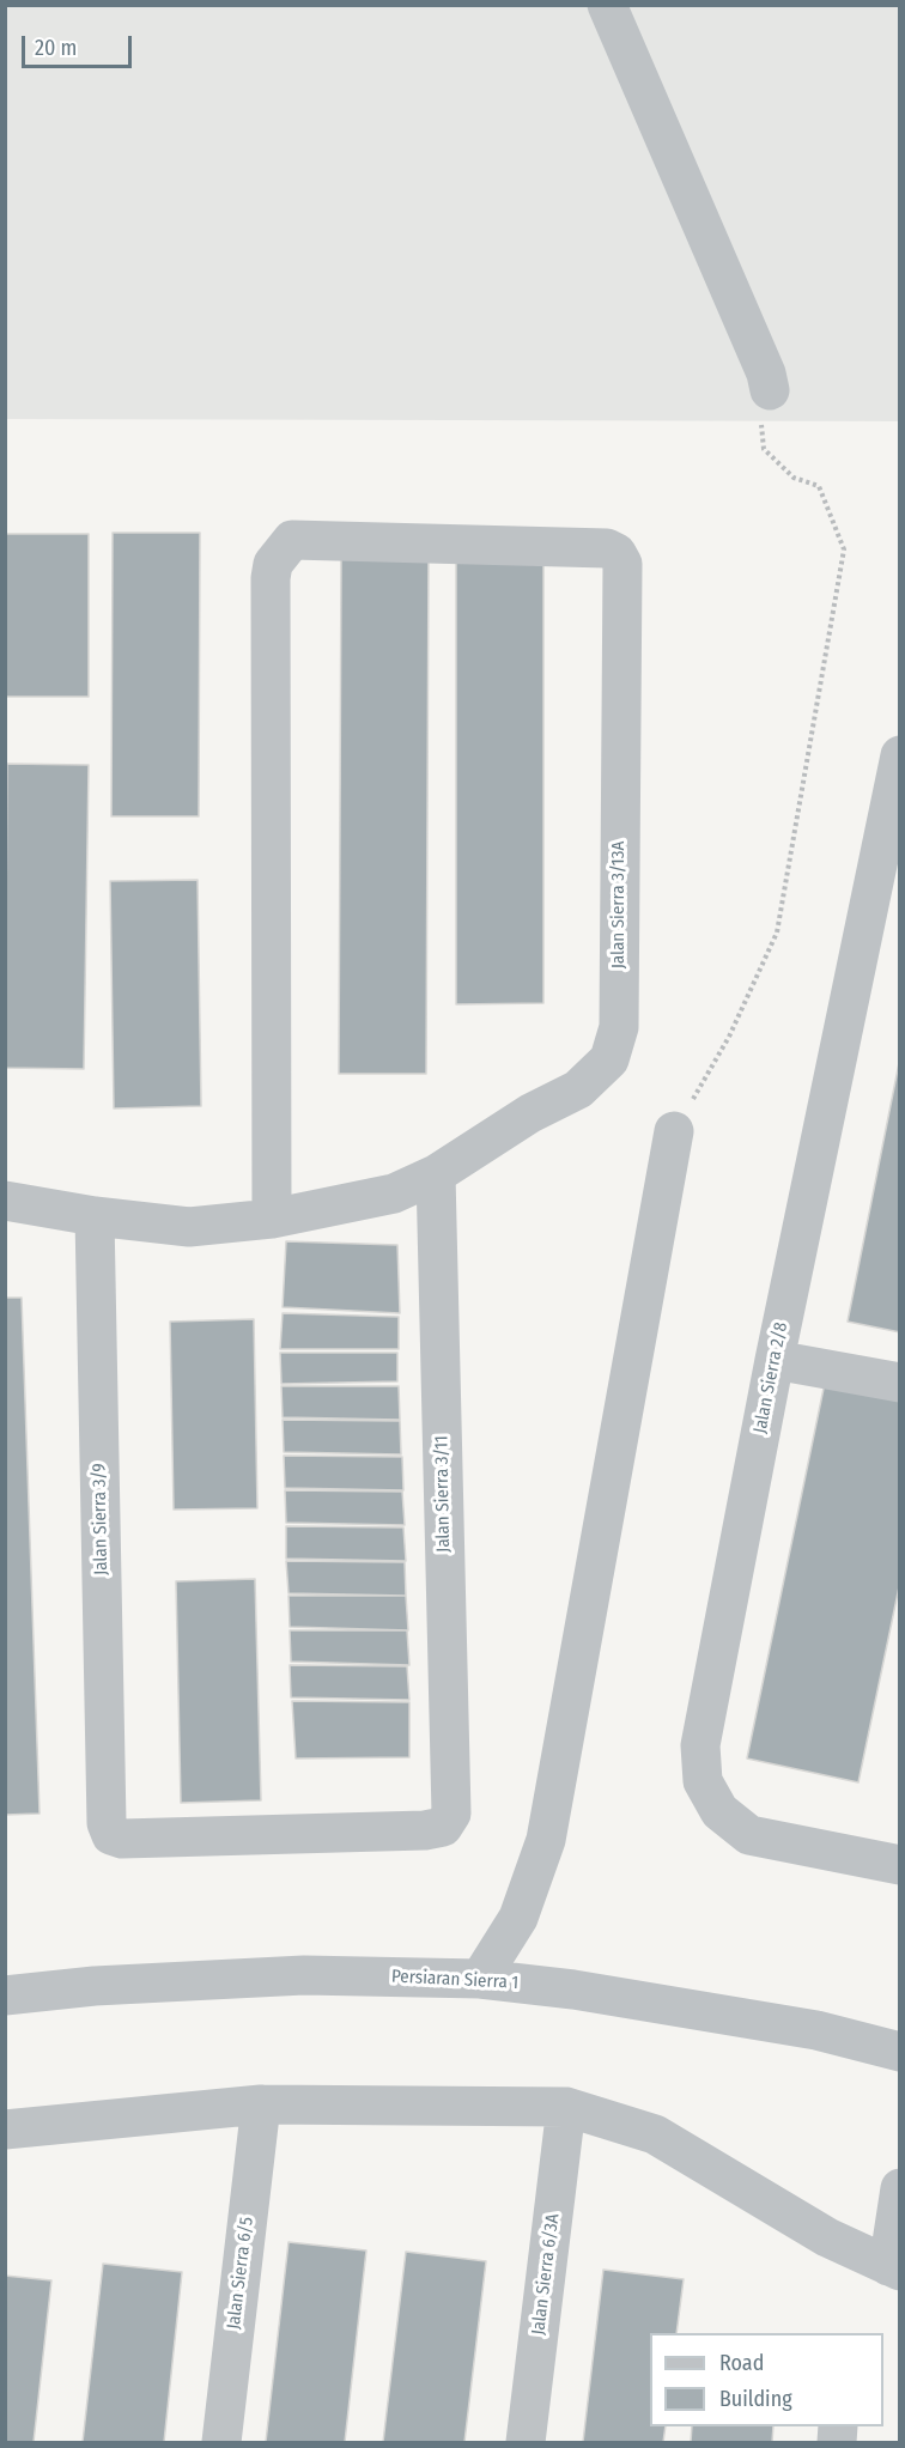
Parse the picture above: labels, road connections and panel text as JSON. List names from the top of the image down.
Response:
{
  "streets": {
    "street": [
      "Jalan Sierra 3/13A",
      "Jalan Sierra 2/8",
      "Jalan Sierra 3/11",
      "Jalan Sierra 3/9",
      "Persiaran Sierra 1",
      "Jalan Sierra 6/5",
      "Jalan Sierra 6/3A"
    ]
  },
  "crossings": [
    ["Jalan Sierra 3/13A", "Jalan Sierra 3/11"],
    ["Jalan Sierra 3/13A", "Jalan Sierra 3/9"],
    ["Jalan Sierra 3/11", "Jalan Sierra 3/9"]
  ],
  "legend": ["Road", "Building"],
  "scale_bar": "20 m"
}
